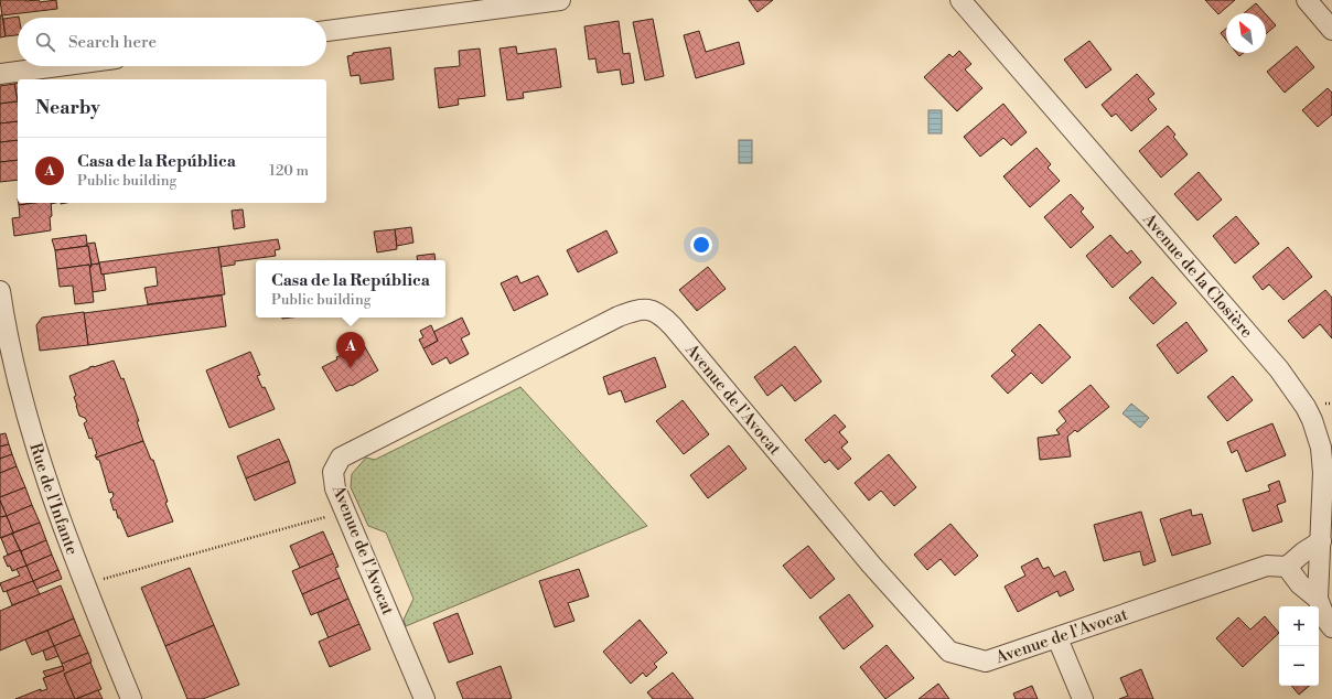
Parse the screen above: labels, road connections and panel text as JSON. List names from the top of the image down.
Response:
{
  "streets": {
    "street": ["Avenue de la Closière", "Avenue de l'Avocat", "Rue de l'Infante"]
  },
  "crossings": [
    ["Avenue de la Closière", "Avenue de l'Avocat"]
  ],
  "north": "top left",
  "page": {
    "search": "Search here",
    "heading": "Nearby",
    "list": [
      {
        "mark": "A",
        "name": "Casa de la República",
        "note": "Public building",
        "value": "120 m"
      }
    ],
    "popup": ["Casa de la República", "Public building"],
    "pins": "A",
    "map_buttons": ["+", "−"]
  }
}
